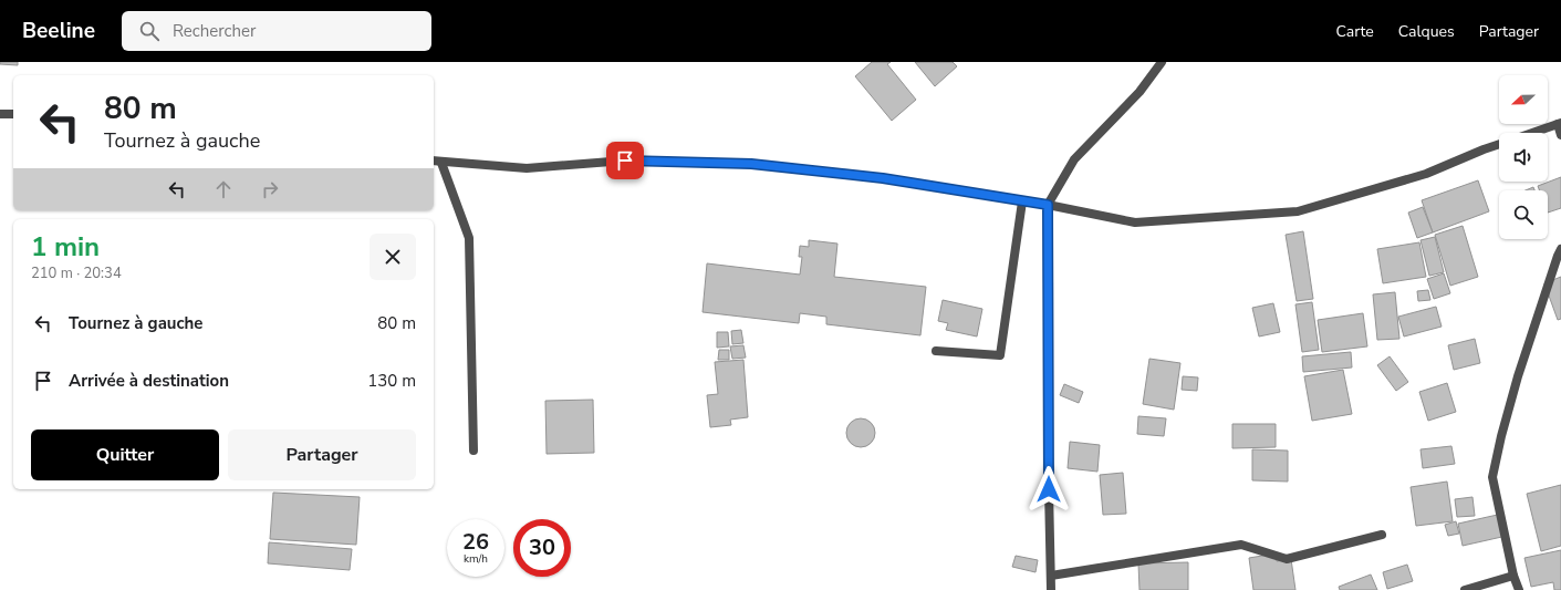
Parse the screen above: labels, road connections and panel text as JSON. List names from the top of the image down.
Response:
{
  "north": "left",
  "page": {
    "header": "Beeline",
    "search": "Rechercher",
    "nav": ["Carte", "Calques", "Partager"],
    "turn": ["80 m", "Tournez à gauche"],
    "heading": ["1 min", "210 m · 20:34"],
    "list": [
      {
        "name": "Tournez à gauche",
        "value": "80 m"
      },
      {
        "name": "Arrivée à destination",
        "value": "130 m"
      }
    ],
    "buttons": ["Quitter", "Partager"],
    "speed": "26 km/h",
    "limit": "30"
  }
}
